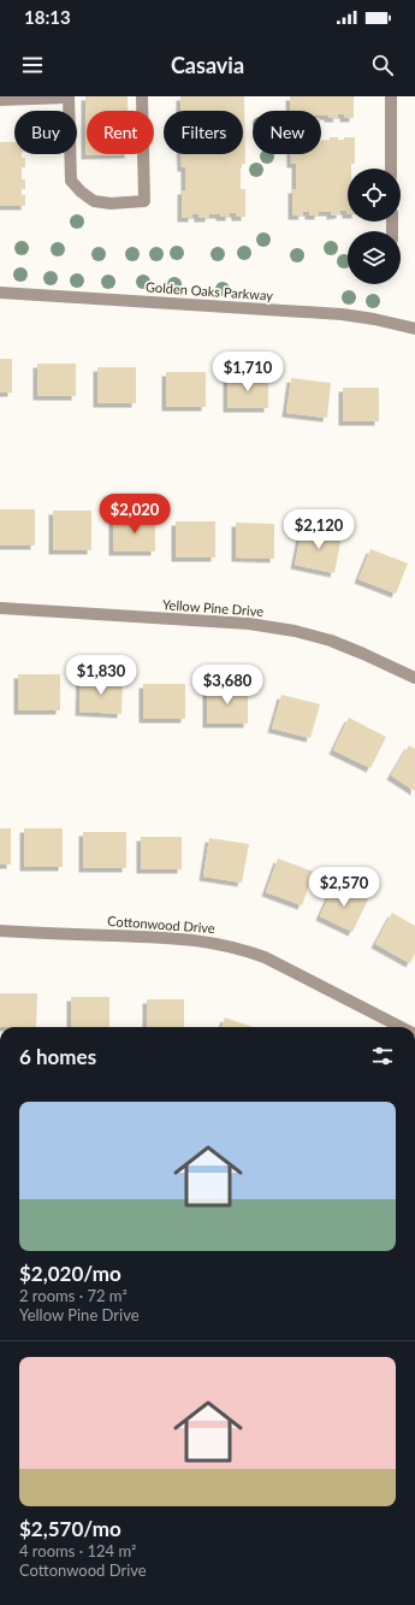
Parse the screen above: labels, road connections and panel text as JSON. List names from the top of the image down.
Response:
{
  "streets": {
    "street": ["Golden Oaks Parkway", "Yellow Pine Drive", "Cottonwood Drive"]
  },
  "page": {
    "status": "18:13",
    "header": "Casavia",
    "chip": [
      "Buy",
      "Rent",
      "Filters",
      "New"
    ],
    "price": [
      "$1,710",
      "$2,020",
      "$2,120",
      "$1,830",
      "$3,680",
      "$2,570"
    ],
    "heading": "6 homes",
    "list": [
      {
        "name": "$2,020/mo",
        "note": "2 rooms · 72 m² · Yellow Pine Drive"
      },
      {
        "name": "$2,570/mo",
        "note": "4 rooms · 124 m² · Cottonwood Drive"
      }
    ]
  }
}
